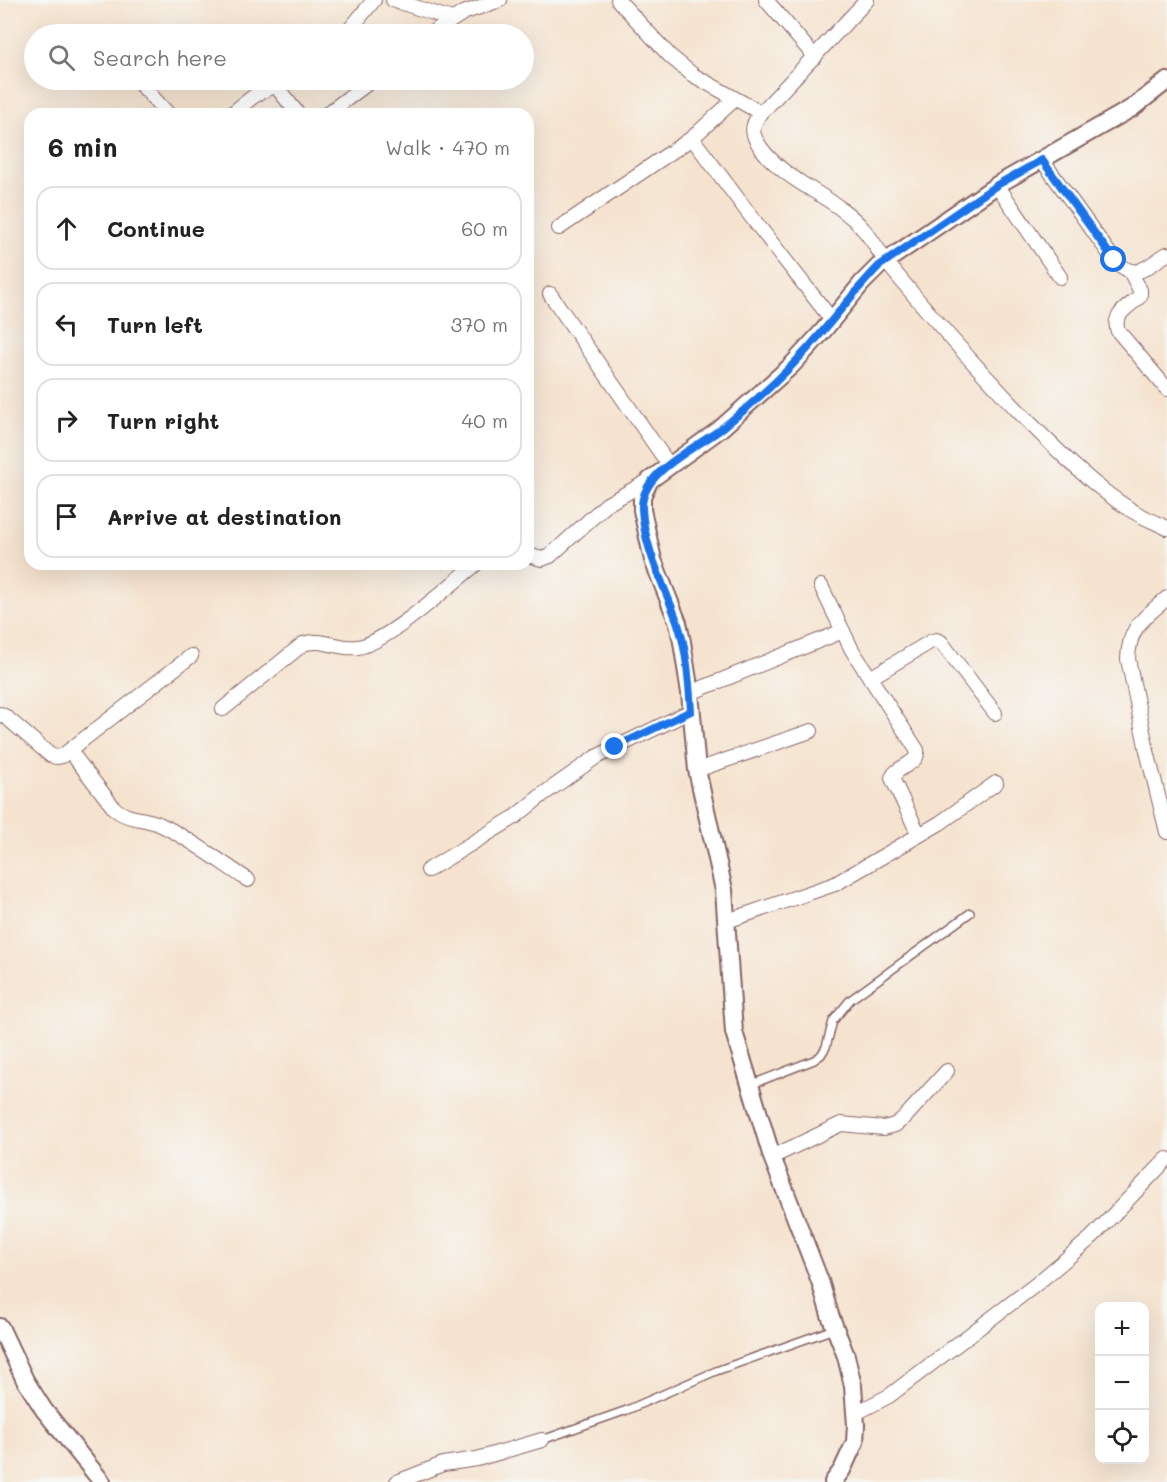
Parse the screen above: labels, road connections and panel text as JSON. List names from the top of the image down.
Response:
{
  "page": {
    "search": "Search here",
    "heading": ["6 min", "Walk · 470 m"],
    "list": [
      ["Continue", "60 m"],
      ["Turn left", "370 m"],
      ["Turn right", "40 m"],
      "Arrive at destination"
    ],
    "map_buttons": ["+", "−"]
  }
}
